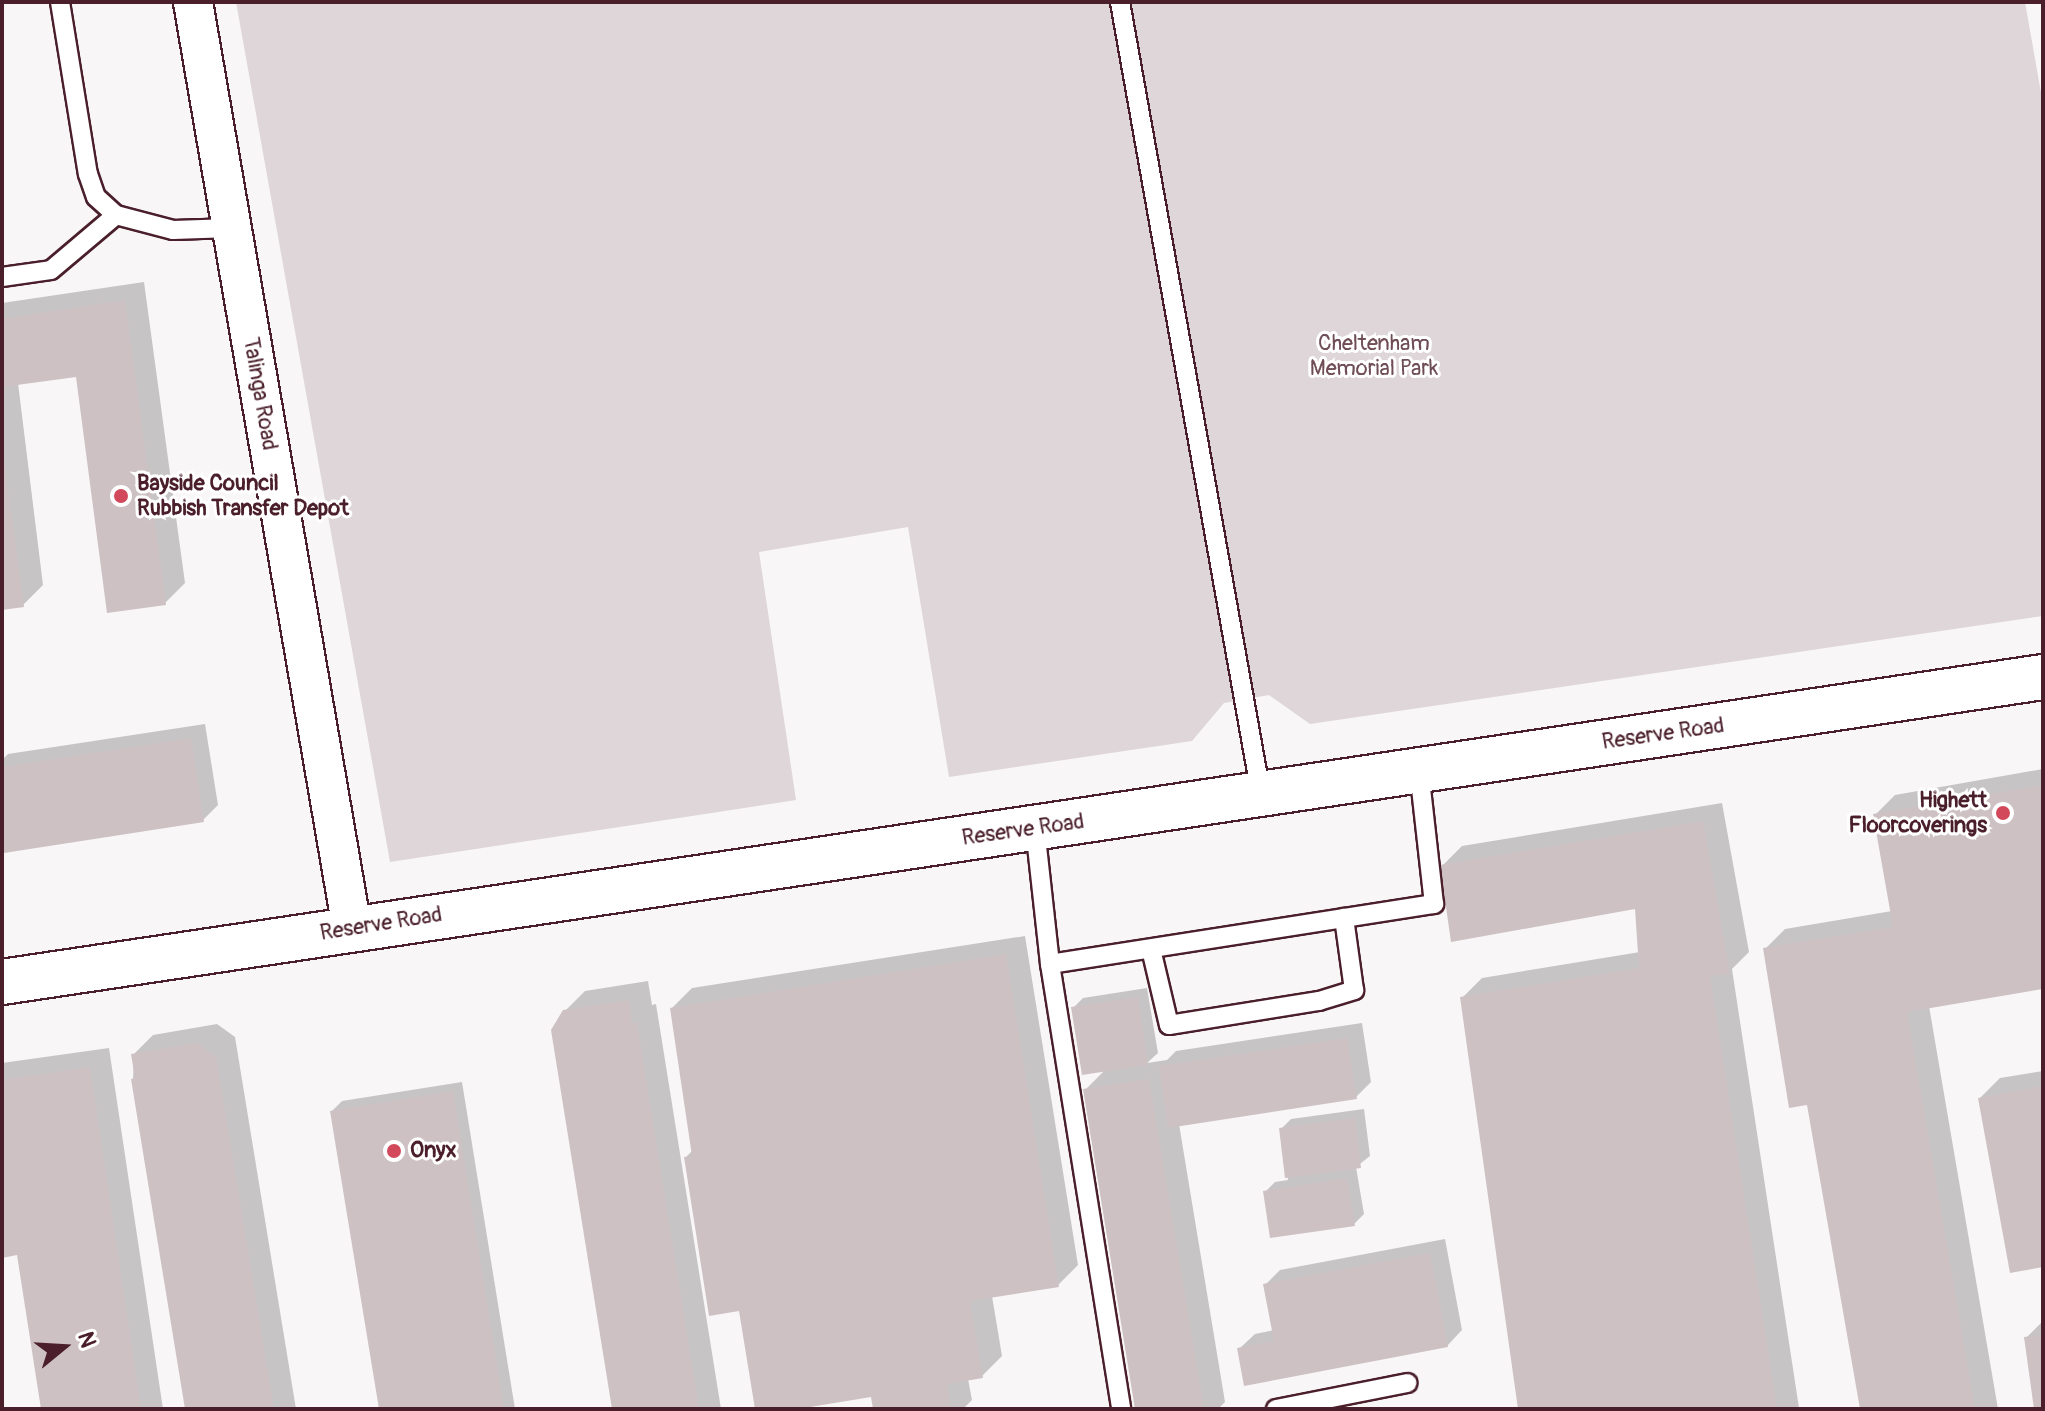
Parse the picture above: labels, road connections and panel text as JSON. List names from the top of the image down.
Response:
{
  "streets": {
    "street": ["Talinga Road", "Reserve Road"]
  },
  "crossings": [
    ["Talinga Road", "Reserve Road"]
  ],
  "parks": ["Cheltenham Memorial Park"],
  "places": ["Bayside Council Rubbish Transfer Depot", "Highett Floorcoverings", "Onyx"],
  "north": "right"
}
